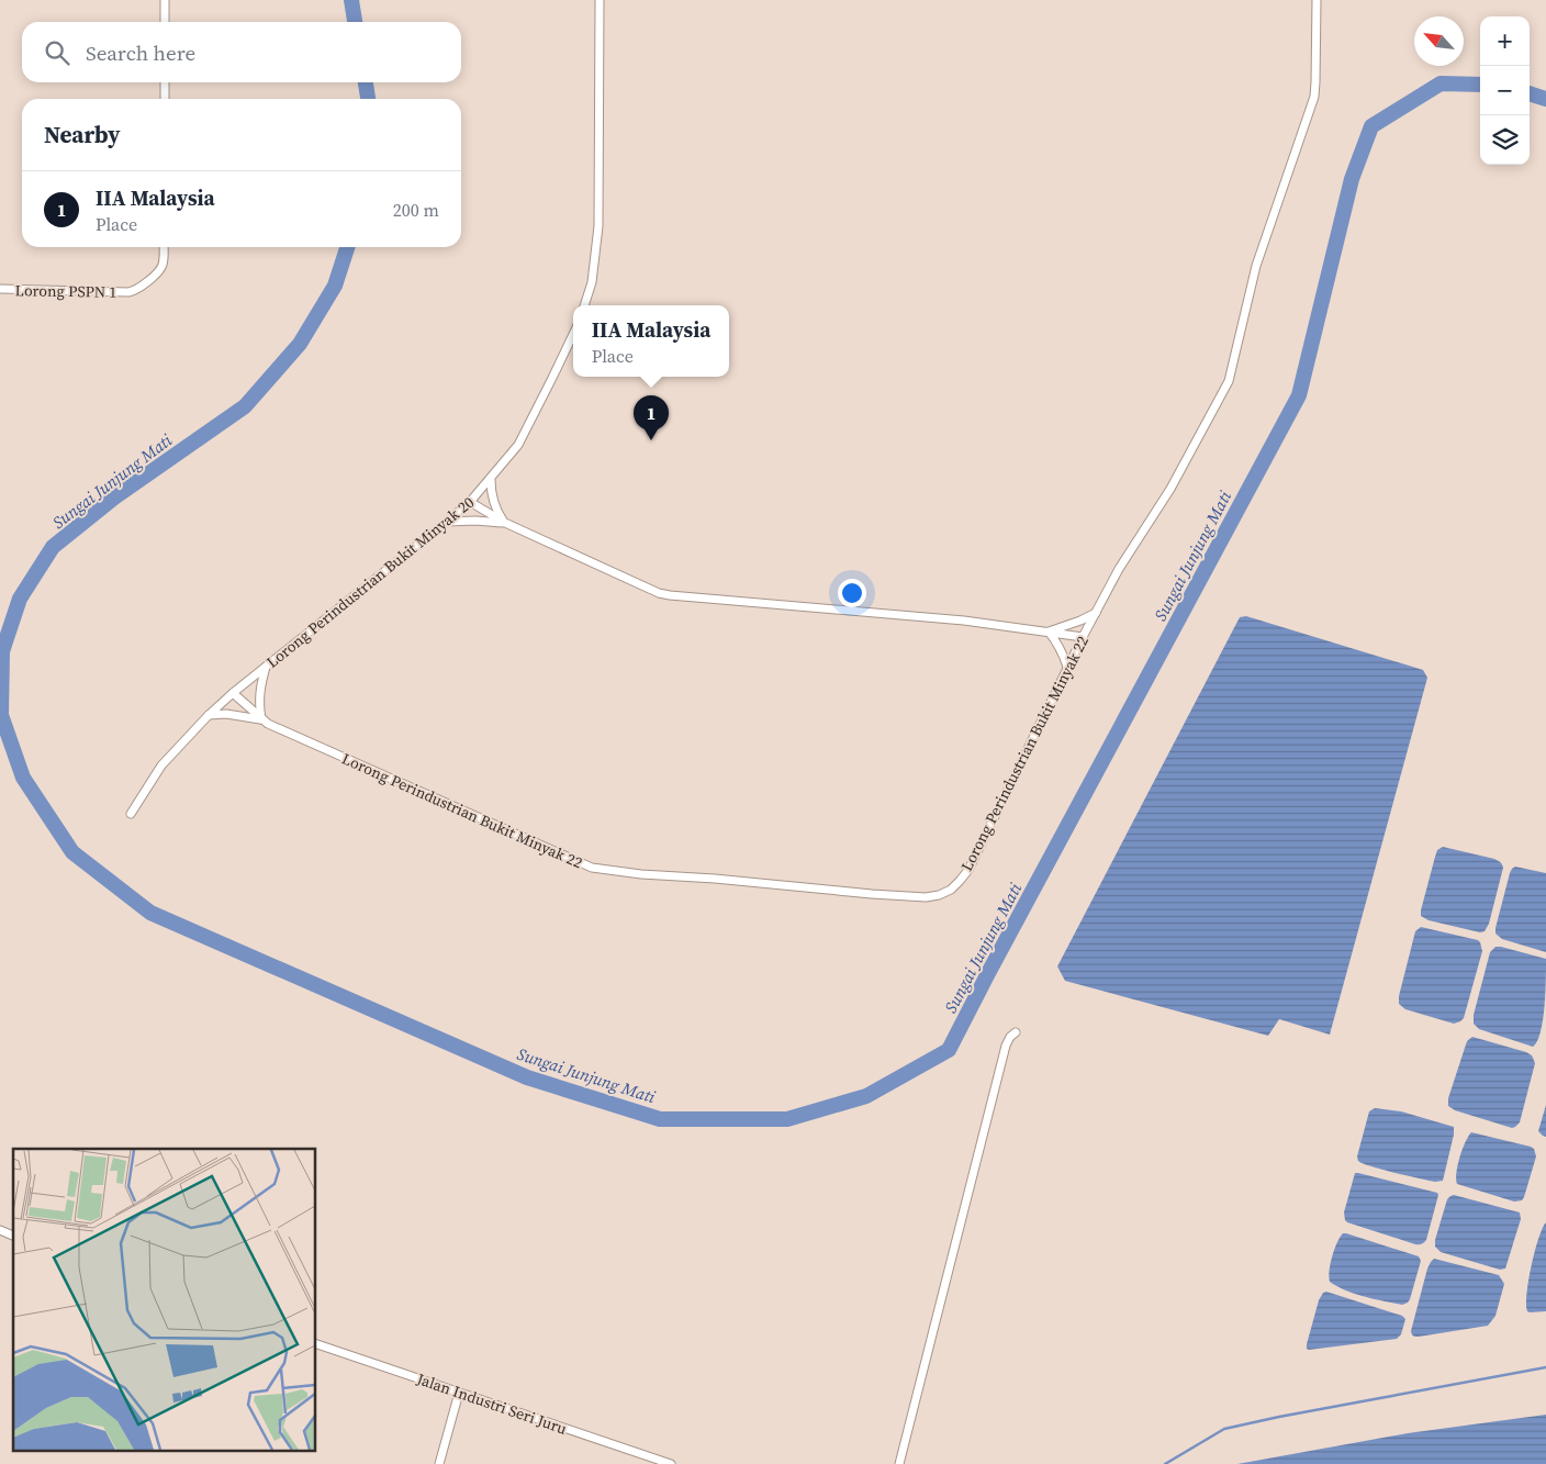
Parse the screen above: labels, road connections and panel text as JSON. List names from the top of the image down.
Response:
{
  "streets": {
    "street": [
      "Lorong PSPN 1",
      "Lorong Perindustrian Bukit Minyak 20",
      "Lorong Perindustrian Bukit Minyak 22",
      "Jalan Industri Seri Juru"
    ]
  },
  "crossings": [
    ["Lorong Perindustrian Bukit Minyak 20", "Lorong Perindustrian Bukit Minyak 22"]
  ],
  "water": ["Sungai Junjung Mati"],
  "north": "top left",
  "page": {
    "map_buttons": ["+", "−"],
    "search": "Search here",
    "heading": "Nearby",
    "list": [
      {
        "mark": "1",
        "name": "IIA Malaysia",
        "note": "Place",
        "value": "200 m"
      }
    ],
    "popup": ["IIA Malaysia", "Place"],
    "pins": "1"
  }
}
